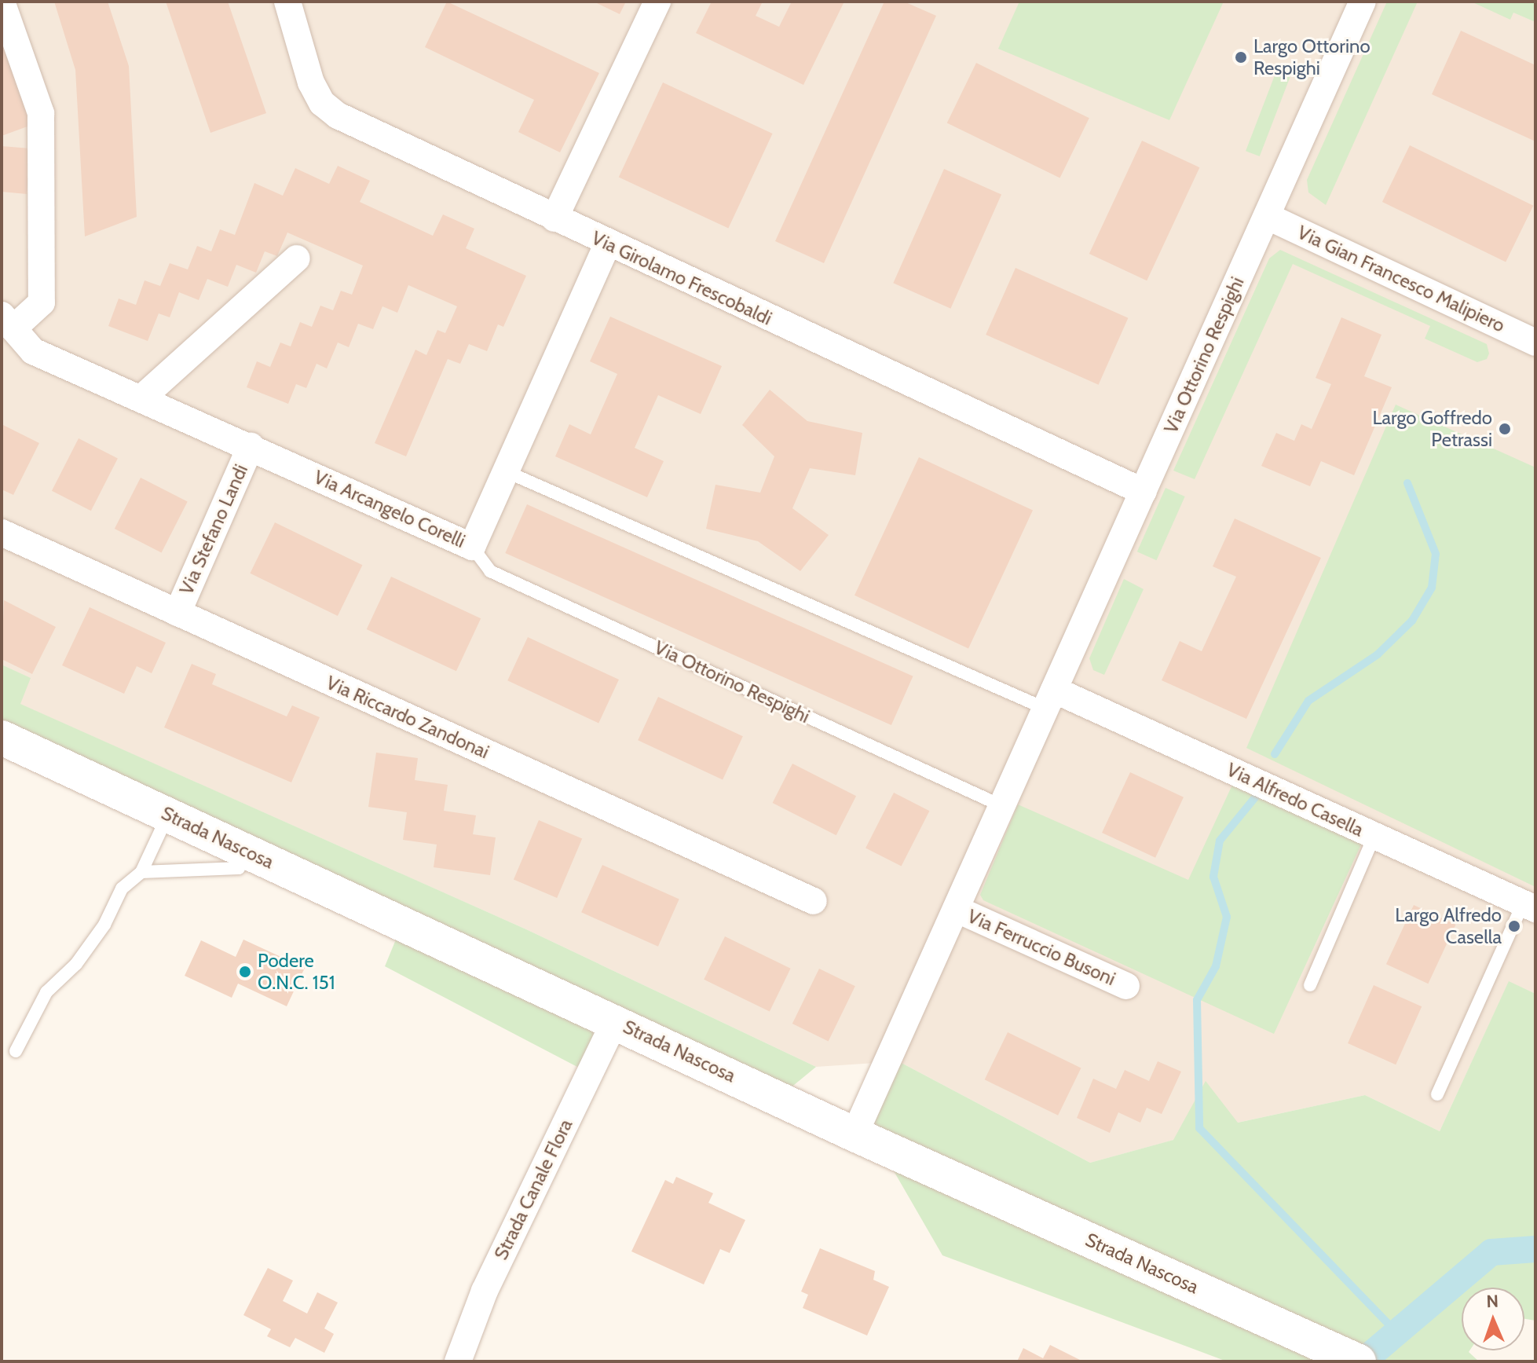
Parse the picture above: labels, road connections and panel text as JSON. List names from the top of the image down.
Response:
{
  "streets": {
    "street": [
      "Via Girolamo Frescobaldi",
      "Via Gian Francesco Malipiero",
      "Via Ottorino Respighi",
      "Via Arcangelo Corelli",
      "Via Stefano Landi",
      "Via Riccardo Zandonai",
      "Via Alfredo Casella",
      "Strada Nascosa",
      "Via Ferruccio Busoni",
      "Strada Canale Flora"
    ]
  },
  "crossings": [
    ["Via Girolamo Frescobaldi", "Via Ottorino Respighi"],
    ["Via Girolamo Frescobaldi", "Via Arcangelo Corelli"],
    ["Via Gian Francesco Malipiero", "Via Ottorino Respighi"],
    ["Via Ottorino Respighi", "Via Arcangelo Corelli"],
    ["Via Ottorino Respighi", "Via Alfredo Casella"],
    ["Via Ottorino Respighi", "Strada Nascosa"],
    ["Via Ottorino Respighi", "Via Ferruccio Busoni"],
    ["Via Arcangelo Corelli", "Via Stefano Landi"],
    ["Via Stefano Landi", "Via Riccardo Zandonai"],
    ["Strada Nascosa", "Strada Canale Flora"]
  ],
  "places": [
    "Largo Ottorino Respighi",
    "Largo Goffredo Petrassi",
    "Largo Alfredo Casella",
    "Podere O.N.C. 151"
  ],
  "north": "top"
}
